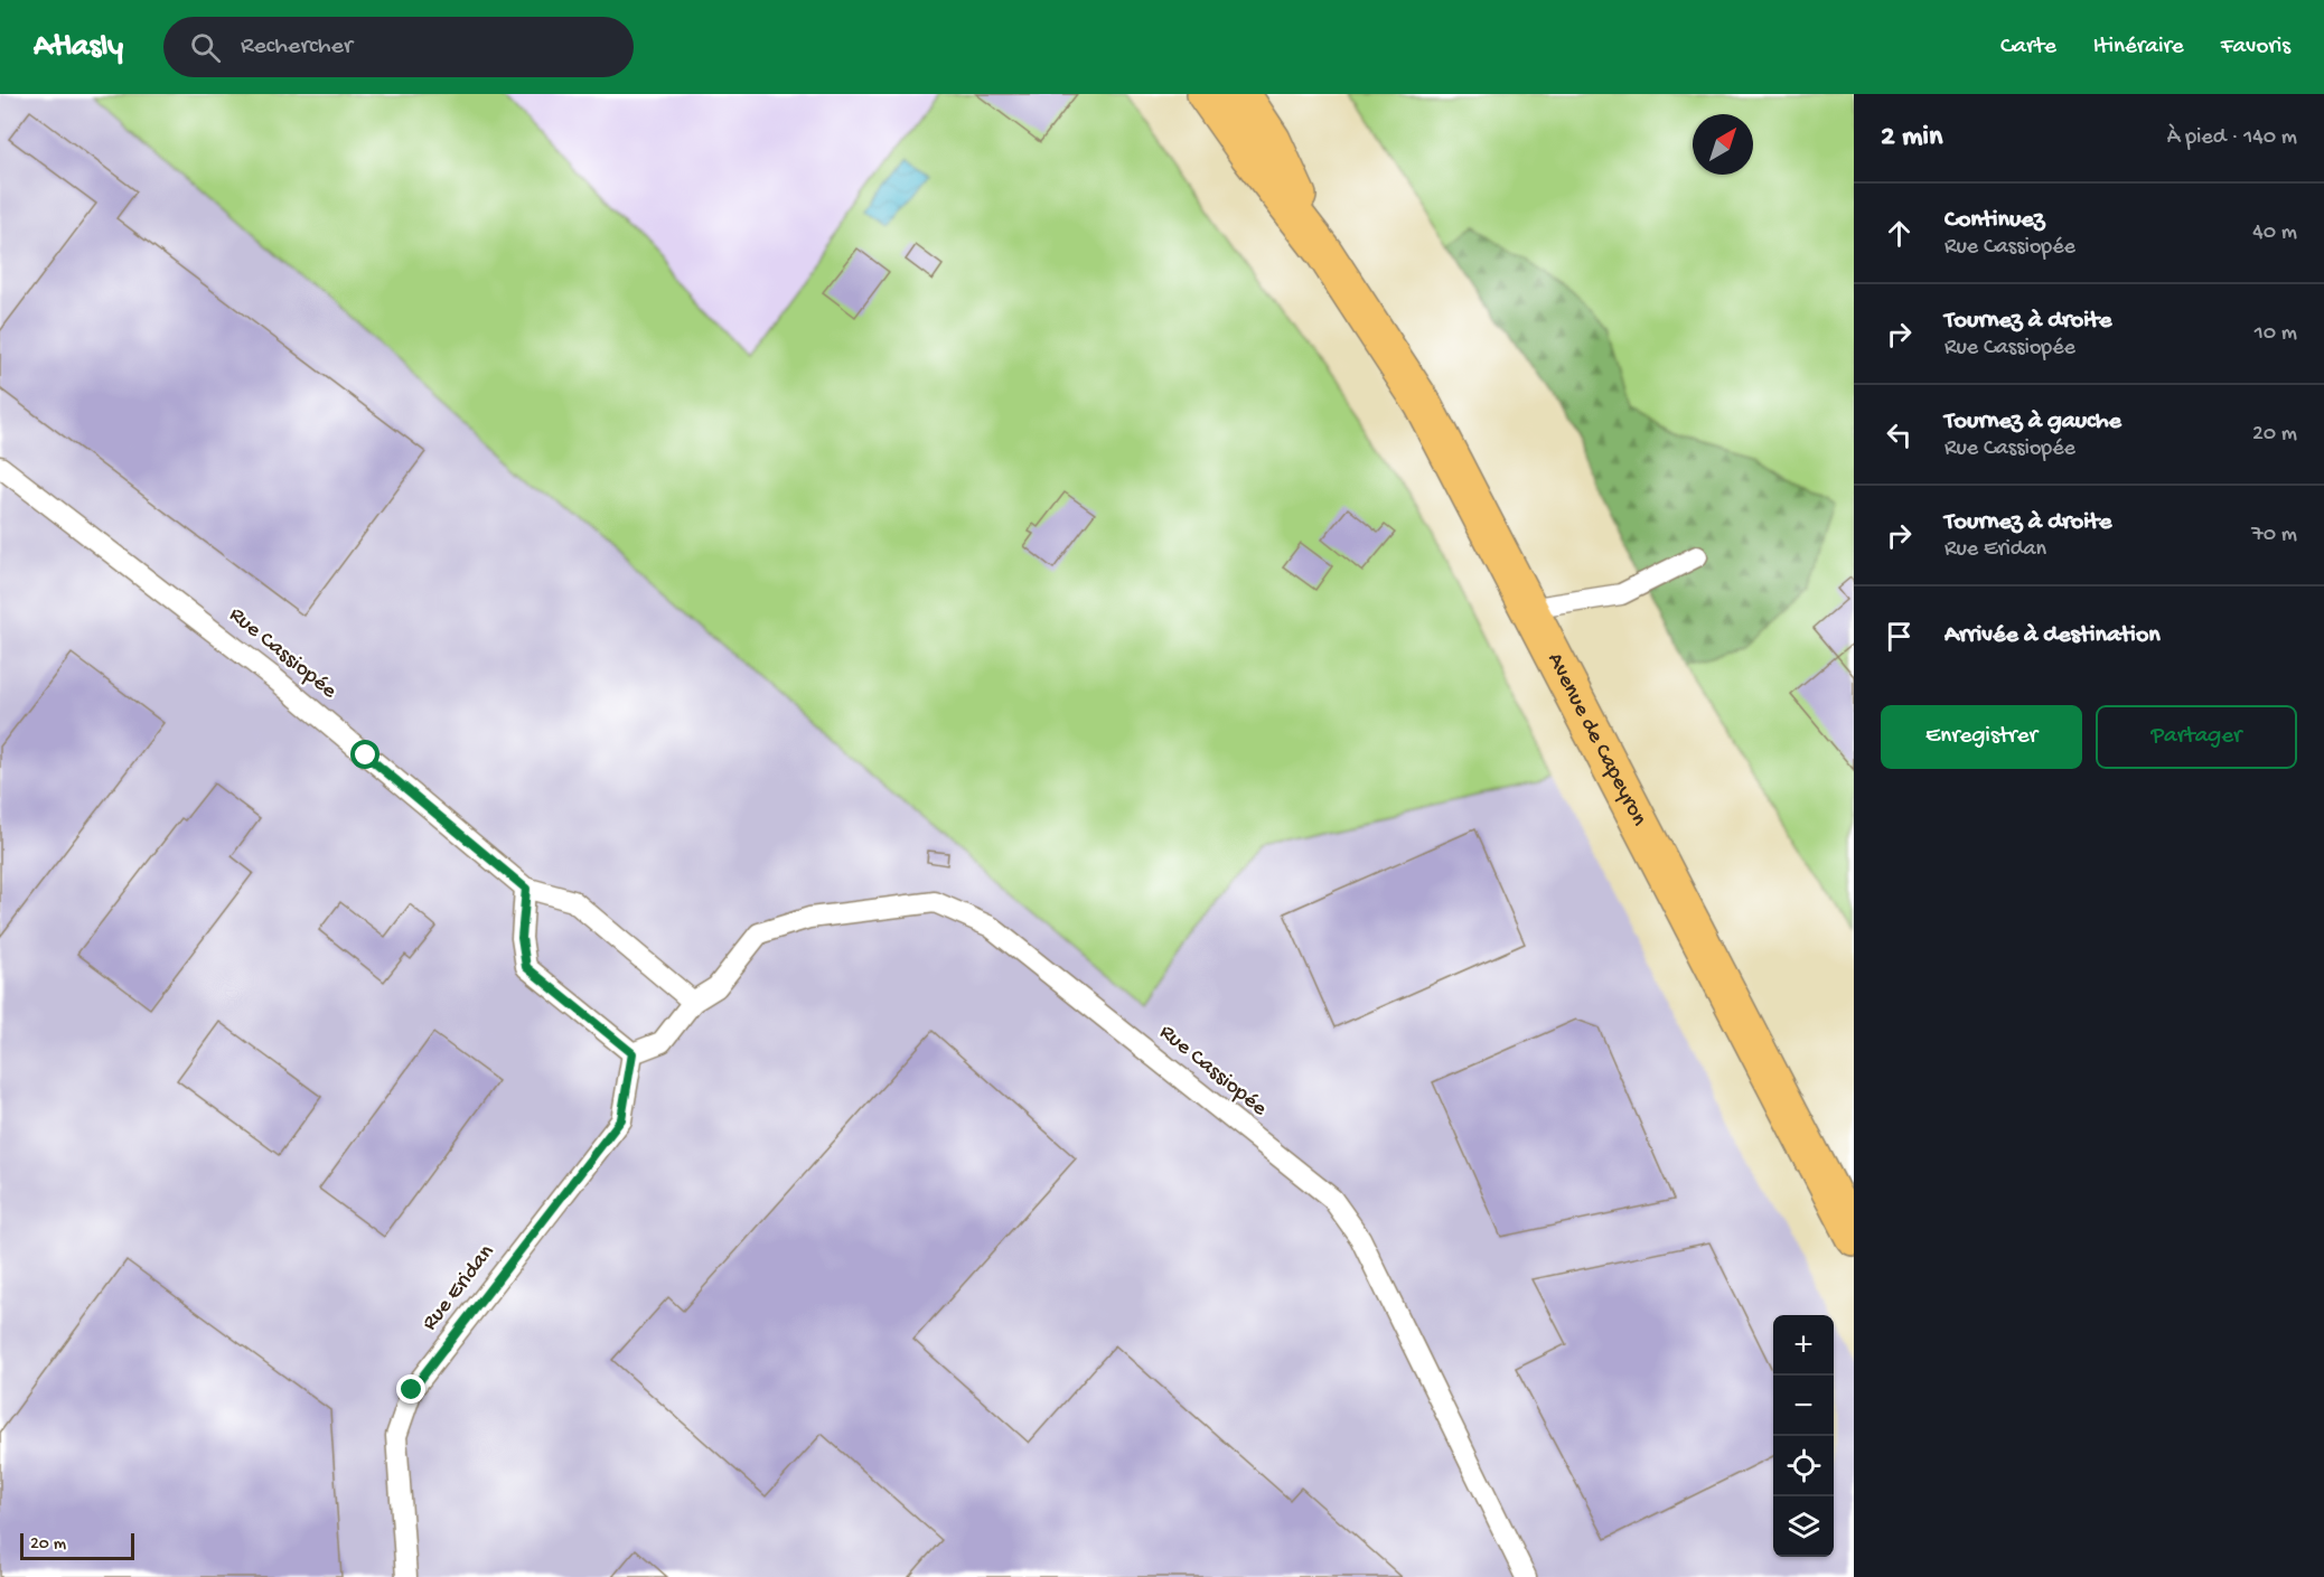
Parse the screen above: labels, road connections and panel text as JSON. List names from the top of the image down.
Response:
{
  "streets": {
    "main road": ["Avenue de Capeyron"],
    "lane": ["Rue Cassiopée", "Rue Eridan"]
  },
  "crossings": [
    ["Rue Cassiopée", "Rue Eridan"]
  ],
  "scale_bar": "20 m",
  "north": "top right",
  "page": {
    "header": "Atlasly",
    "search": "Rechercher",
    "nav": ["Carte", "Itinéraire", "Favoris"],
    "heading": ["2 min", "À pied · 140 m"],
    "list": [
      ["Continuez", "Rue Cassiopée", "40 m"],
      ["Tournez à droite", "Rue Cassiopée", "10 m"],
      ["Tournez à gauche", "Rue Cassiopée", "20 m"],
      ["Tournez à droite", "Rue Eridan", "70 m"],
      "Arrivée à destination"
    ],
    "buttons": ["Enregistrer", "Partager"],
    "map_buttons": ["+", "−"],
    "scale": "20 m"
  }
}
